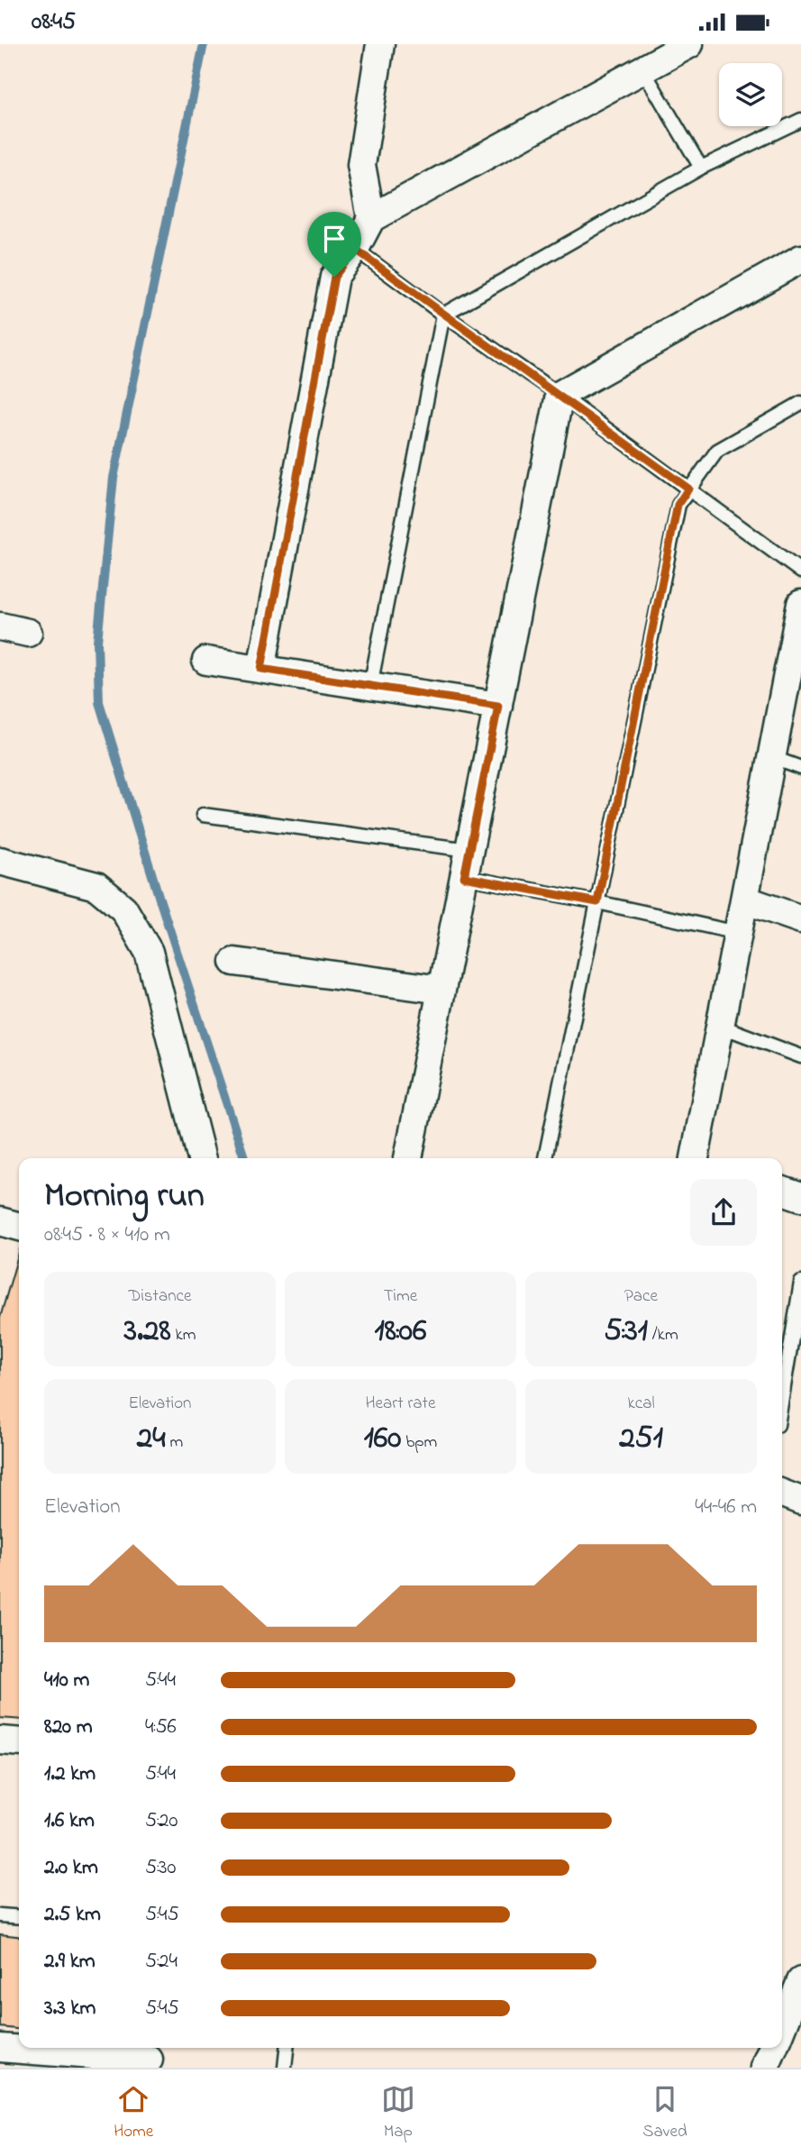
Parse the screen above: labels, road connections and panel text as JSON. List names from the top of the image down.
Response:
{
  "page": {
    "status": "08:45",
    "heading": ["Morning run", "08:45 · 8 × 410 m"],
    "stats": [
      ["Distance", "3.28 km"],
      ["Time", "18:06"],
      ["Pace", "5:31 /km"],
      ["Elevation", "24 m"],
      ["Heart rate", "160 bpm"],
      ["kcal", "251"]
    ],
    "chart": ["Elevation", "44–46 m"],
    "list": [
      {
        "name": "410 m",
        "note": "5:44"
      },
      {
        "name": "820 m",
        "note": "4:56"
      },
      {
        "name": "1.2 km",
        "note": "5:44"
      },
      {
        "name": "1.6 km",
        "note": "5:20"
      },
      {
        "name": "2.0 km",
        "note": "5:30"
      },
      {
        "name": "2.5 km",
        "note": "5:45"
      },
      {
        "name": "2.9 km",
        "note": "5:24"
      },
      {
        "name": "3.3 km",
        "note": "5:45"
      }
    ],
    "tabs": ["Home", "Map", "Saved"]
  }
}
